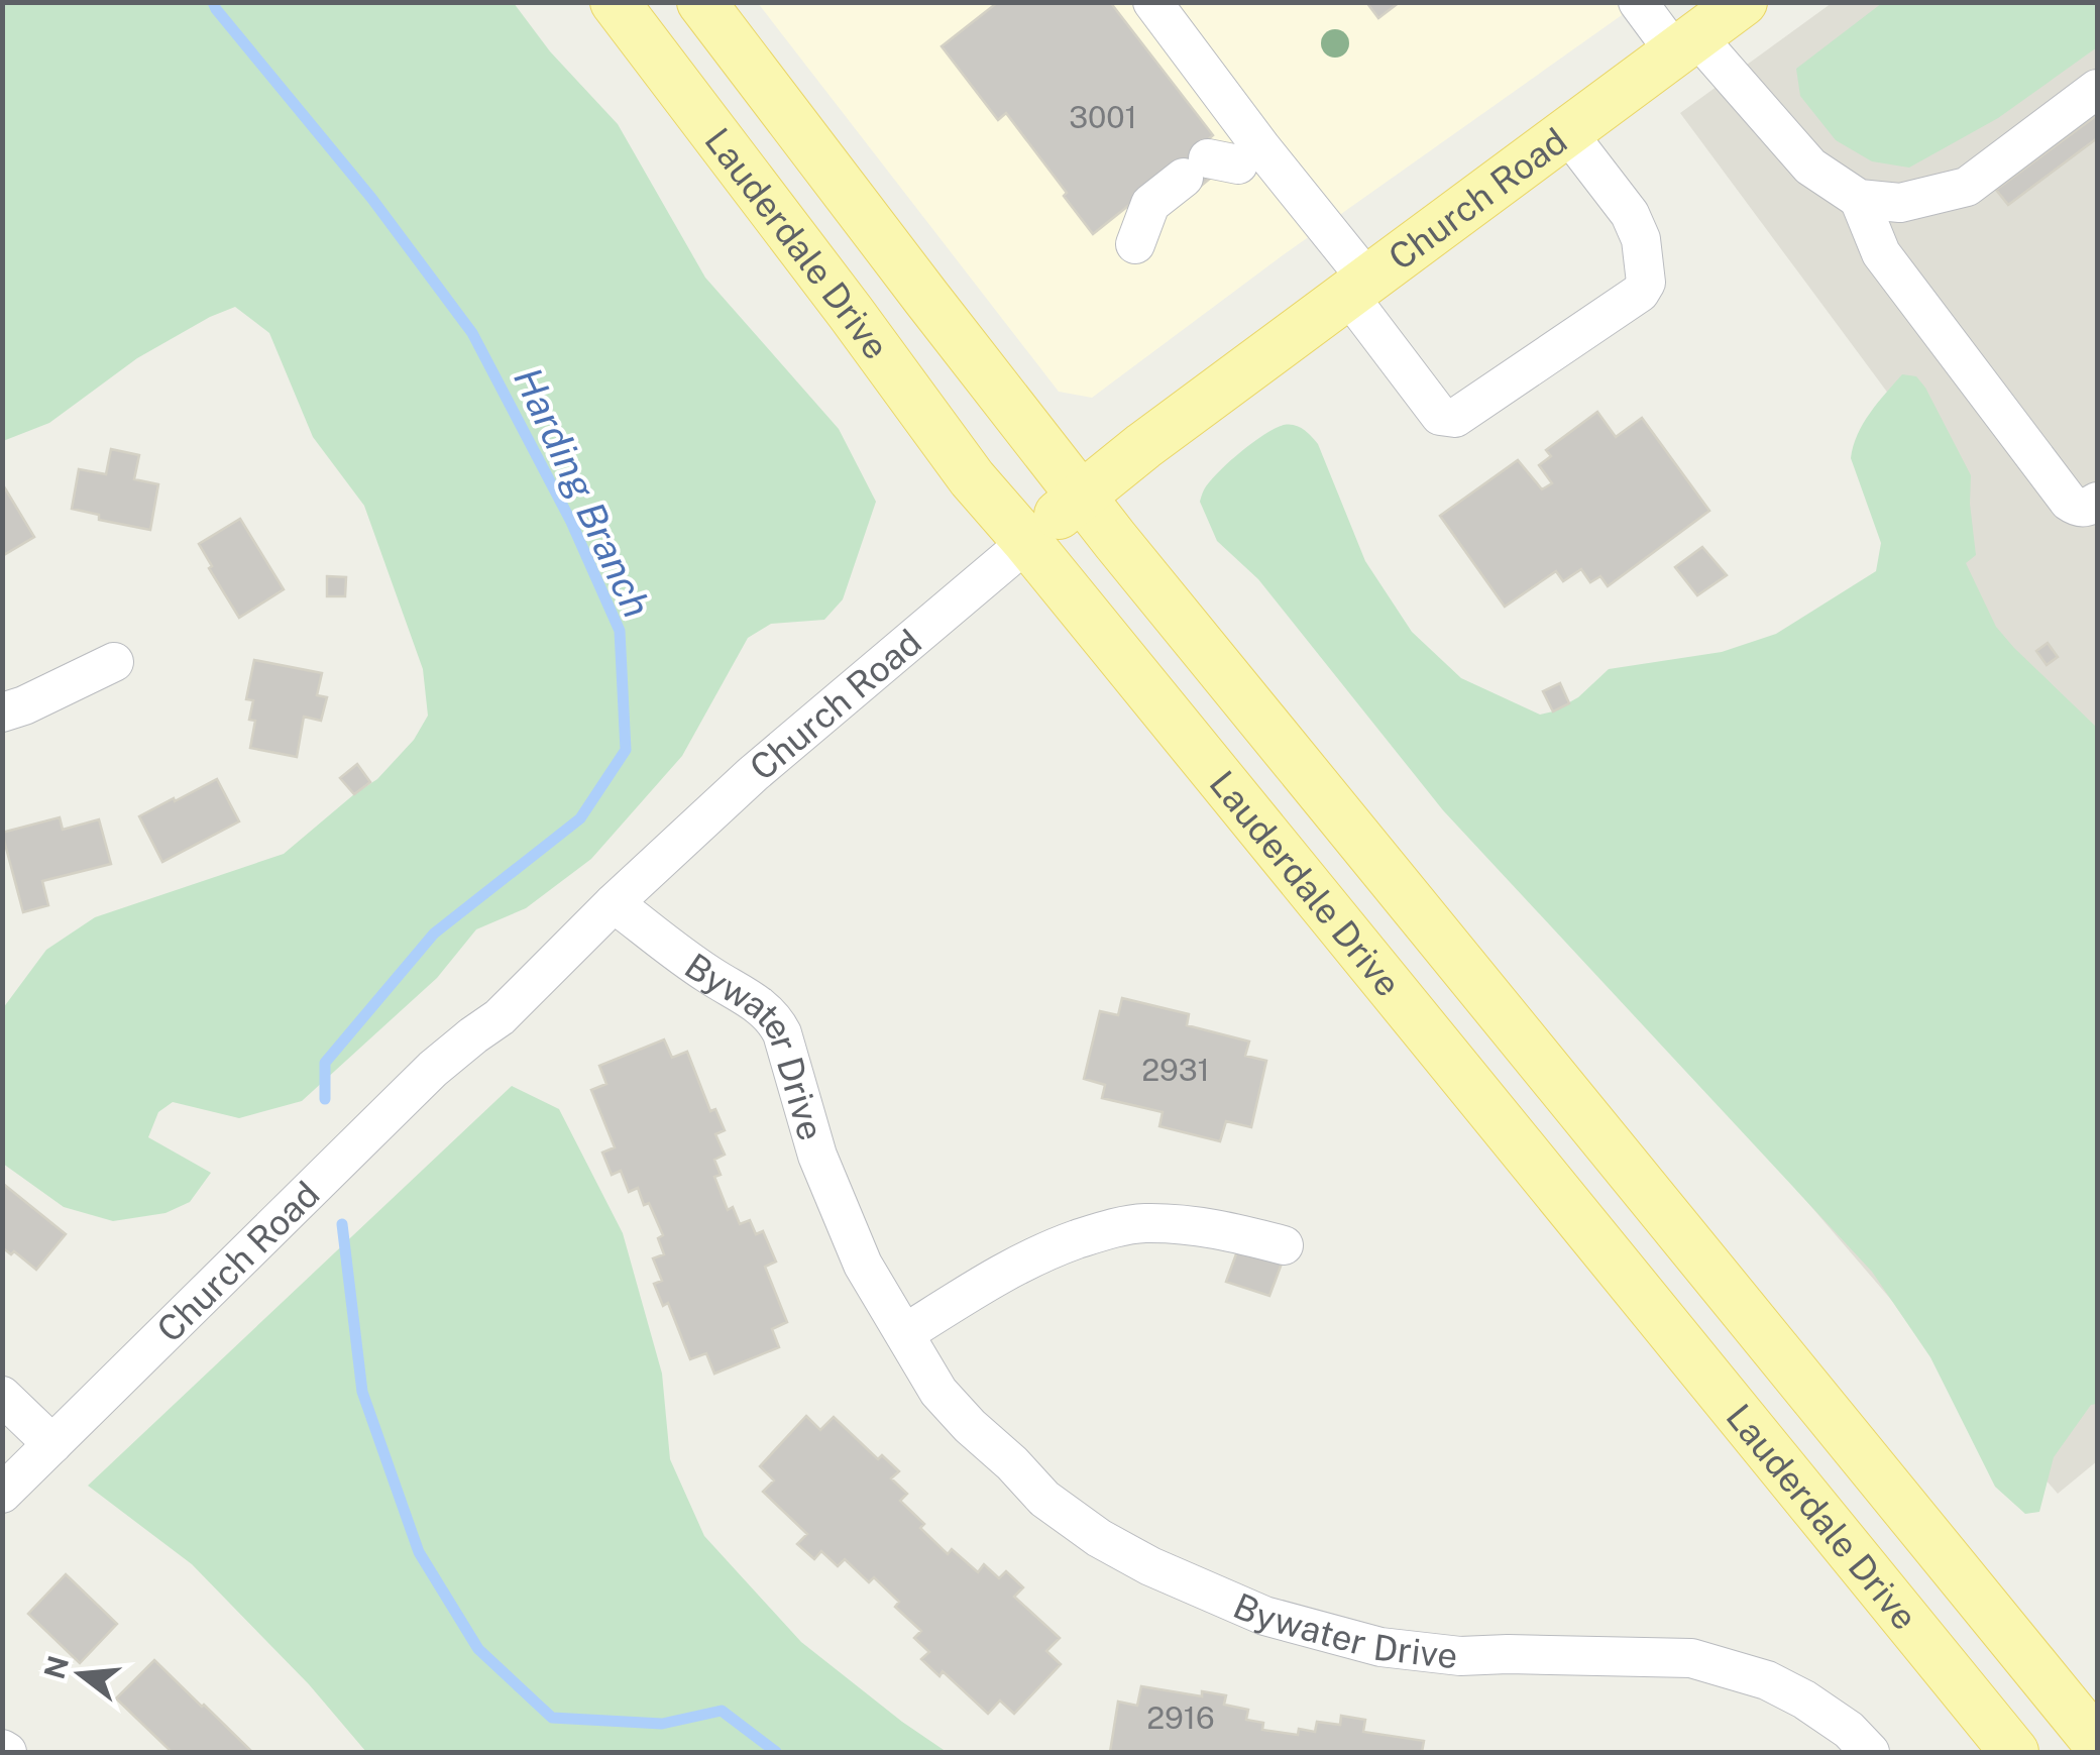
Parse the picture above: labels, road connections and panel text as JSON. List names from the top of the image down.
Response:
{
  "streets": {
    "main road": ["Church Road", "Lauderdale Drive"],
    "street": ["Bywater Drive"]
  },
  "crossings": [
    ["Church Road", "Lauderdale Drive"],
    ["Church Road", "Bywater Drive"]
  ],
  "water": ["Harding Branch"],
  "house_numbers": ["3001", "2931", "2916"],
  "north": "left"
}
